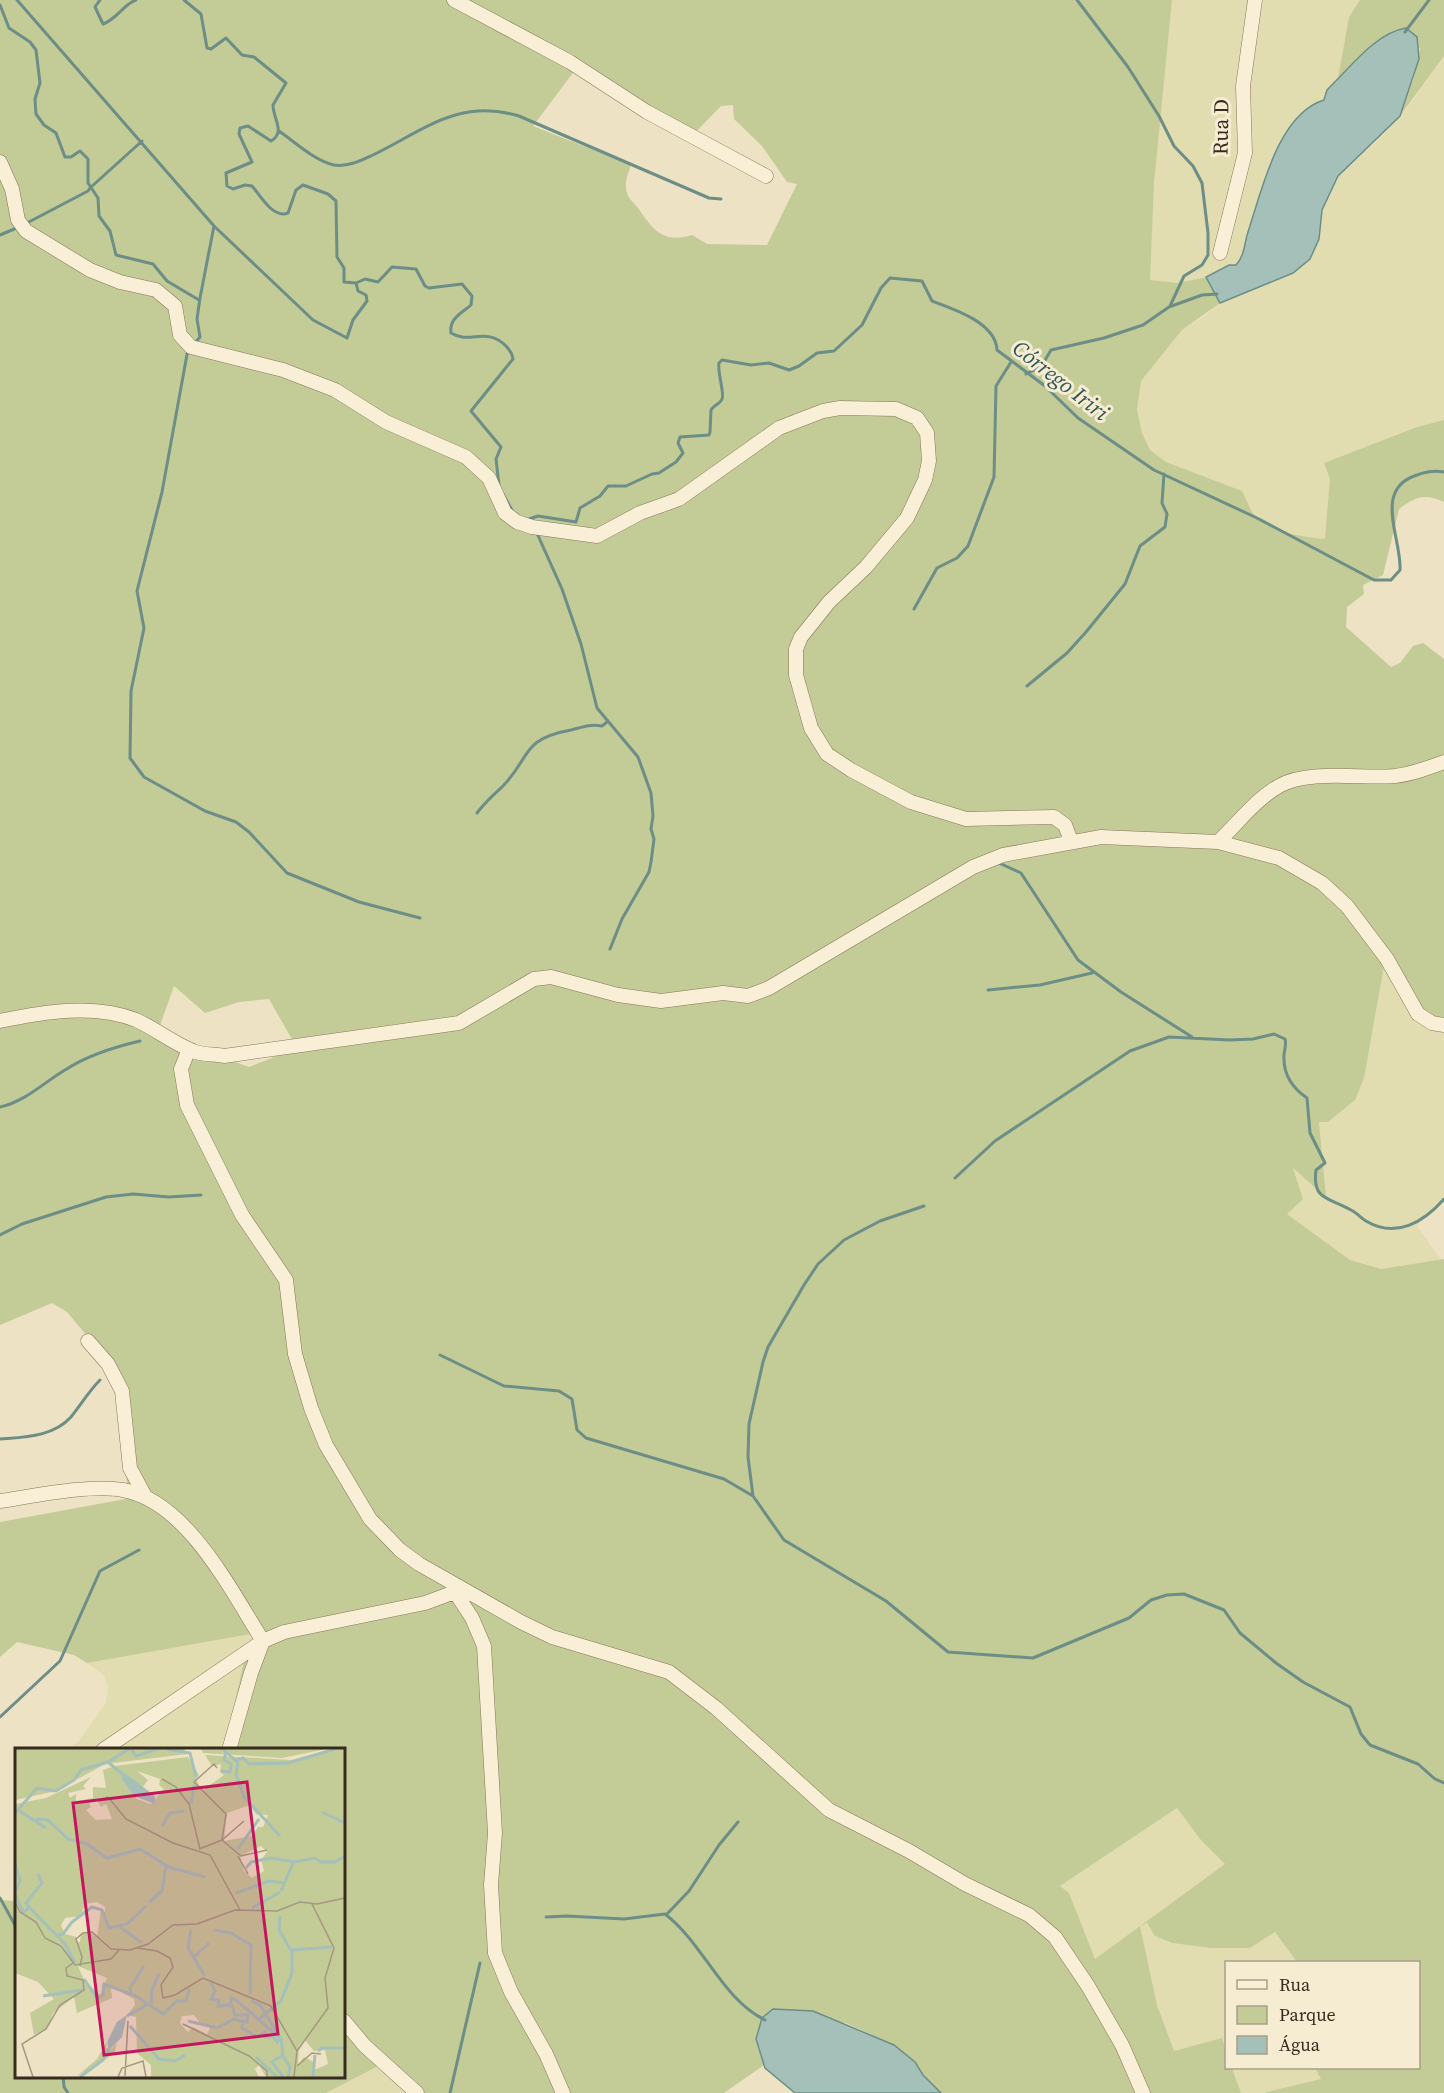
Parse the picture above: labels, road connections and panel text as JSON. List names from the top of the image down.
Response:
{
  "streets": {
    "street": ["Rua D"]
  },
  "water": ["Córrego Iriri"],
  "legend": ["Rua", "Parque", "Água"]
}
